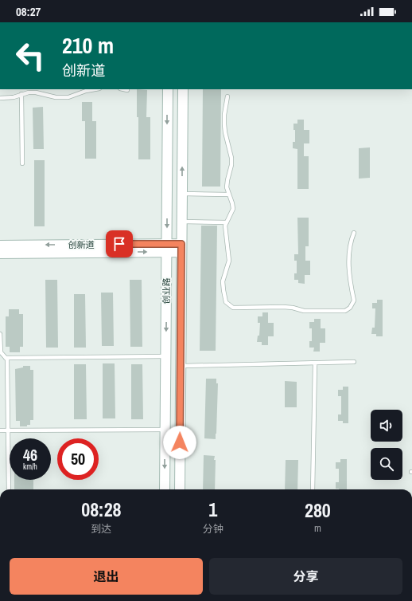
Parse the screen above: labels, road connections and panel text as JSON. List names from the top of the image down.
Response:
{
  "streets": {
    "main road": ["创新道", "创业路"]
  },
  "crossings": [
    ["创新道", "创业路"]
  ],
  "page": {
    "status": "08:27",
    "turn": ["210 m", "创新道"],
    "speed": "46 km/h",
    "limit": "50",
    "eta": [
      "08:28",
      "到达",
      "1",
      "分钟",
      "280",
      "m"
    ],
    "buttons": ["退出", "分享"]
  }
}
